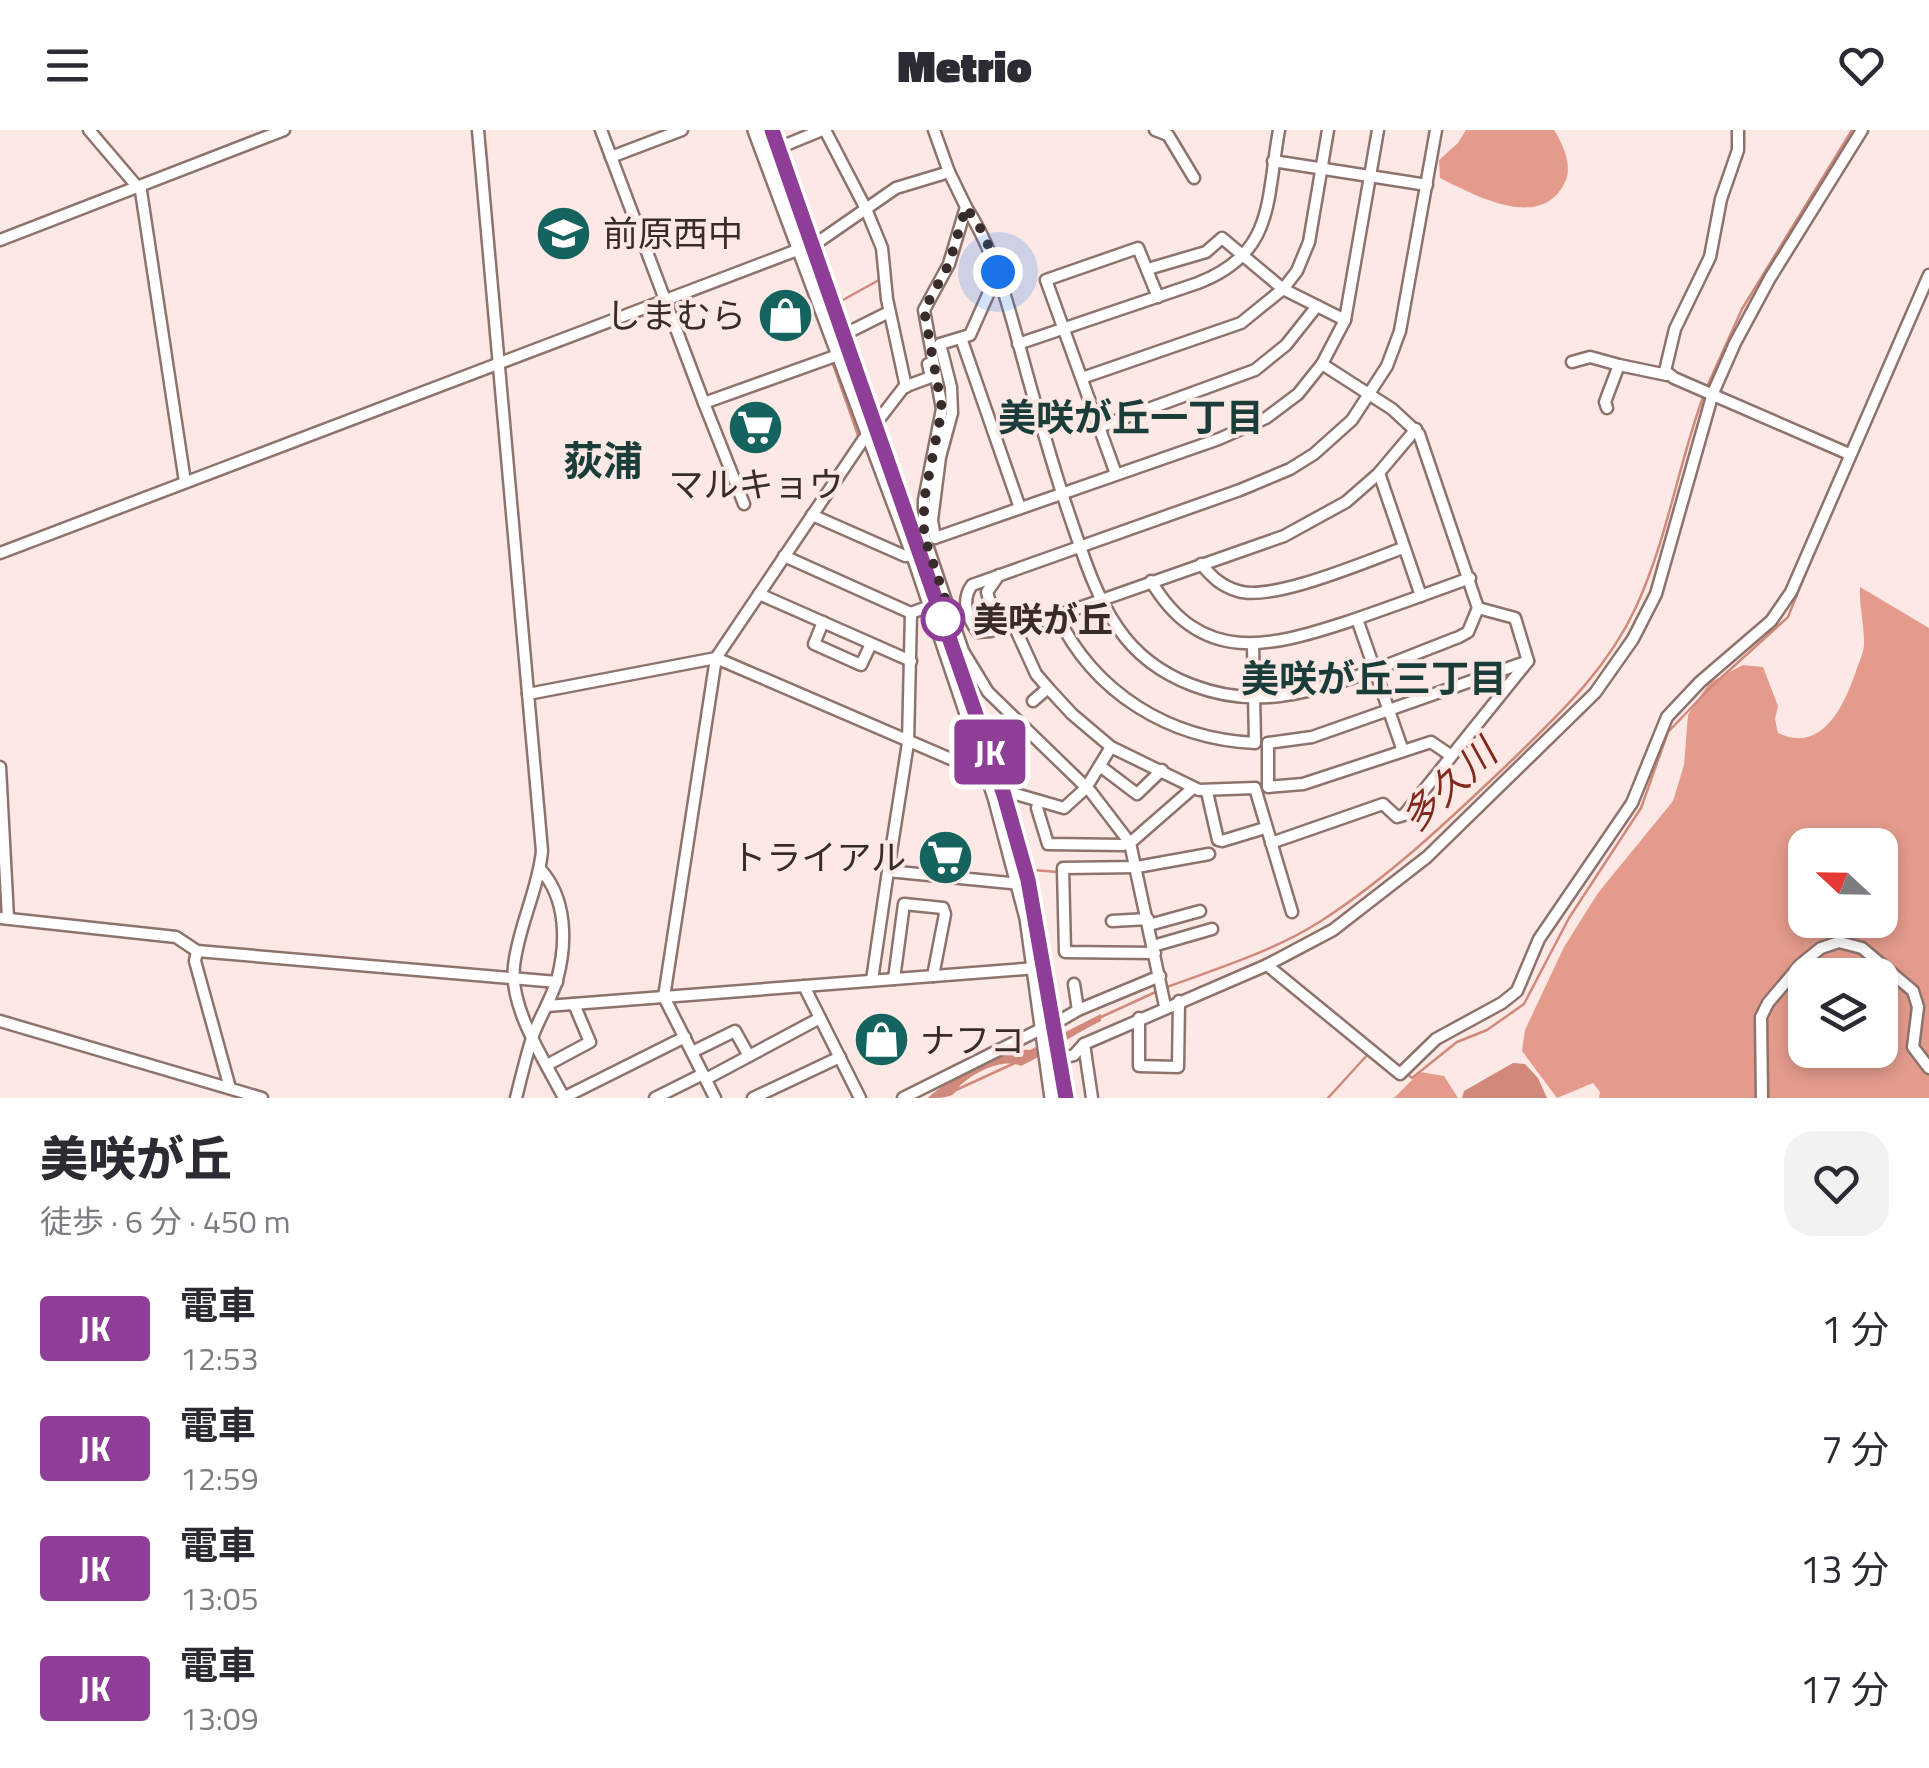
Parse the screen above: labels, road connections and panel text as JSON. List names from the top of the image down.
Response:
{
  "districts": ["美咲が丘一丁目", "荻浦", "美咲が丘三丁目"],
  "water": ["多久川"],
  "places": {
    "school or university": ["前原西中"],
    "shop": ["しまむら", "ナフコ"],
    "supermarket": ["マルキョウ", "トライアル"],
    "other": ["美咲が丘"]
  },
  "north": "left",
  "page": {
    "header": "Metrio",
    "on_map": "JK",
    "heading": ["美咲が丘", "徒歩 · 6 分 · 450 m"],
    "list": [
      {
        "mark": "JK",
        "name": "電車",
        "note": "12:53",
        "value": "1 分"
      },
      {
        "mark": "JK",
        "name": "電車",
        "note": "12:59",
        "value": "7 分"
      },
      {
        "mark": "JK",
        "name": "電車",
        "note": "13:05",
        "value": "13 分"
      },
      {
        "mark": "JK",
        "name": "電車",
        "note": "13:09",
        "value": "17 分"
      }
    ]
  }
}
